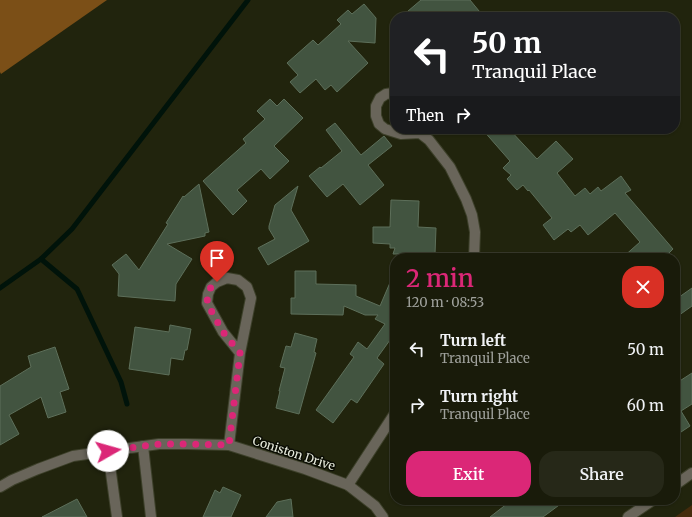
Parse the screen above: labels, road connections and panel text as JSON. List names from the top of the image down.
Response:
{
  "streets": {
    "street": ["Coniston Drive"]
  },
  "page": {
    "turn": ["50 m", "Tranquil Place"],
    "then": "Then",
    "heading": ["2 min", "120 m · 08:53"],
    "list": [
      {
        "name": "Turn left",
        "note": "Tranquil Place",
        "value": "50 m"
      },
      {
        "name": "Turn right",
        "note": "Tranquil Place",
        "value": "60 m"
      }
    ],
    "buttons": ["Exit", "Share"]
  }
}
